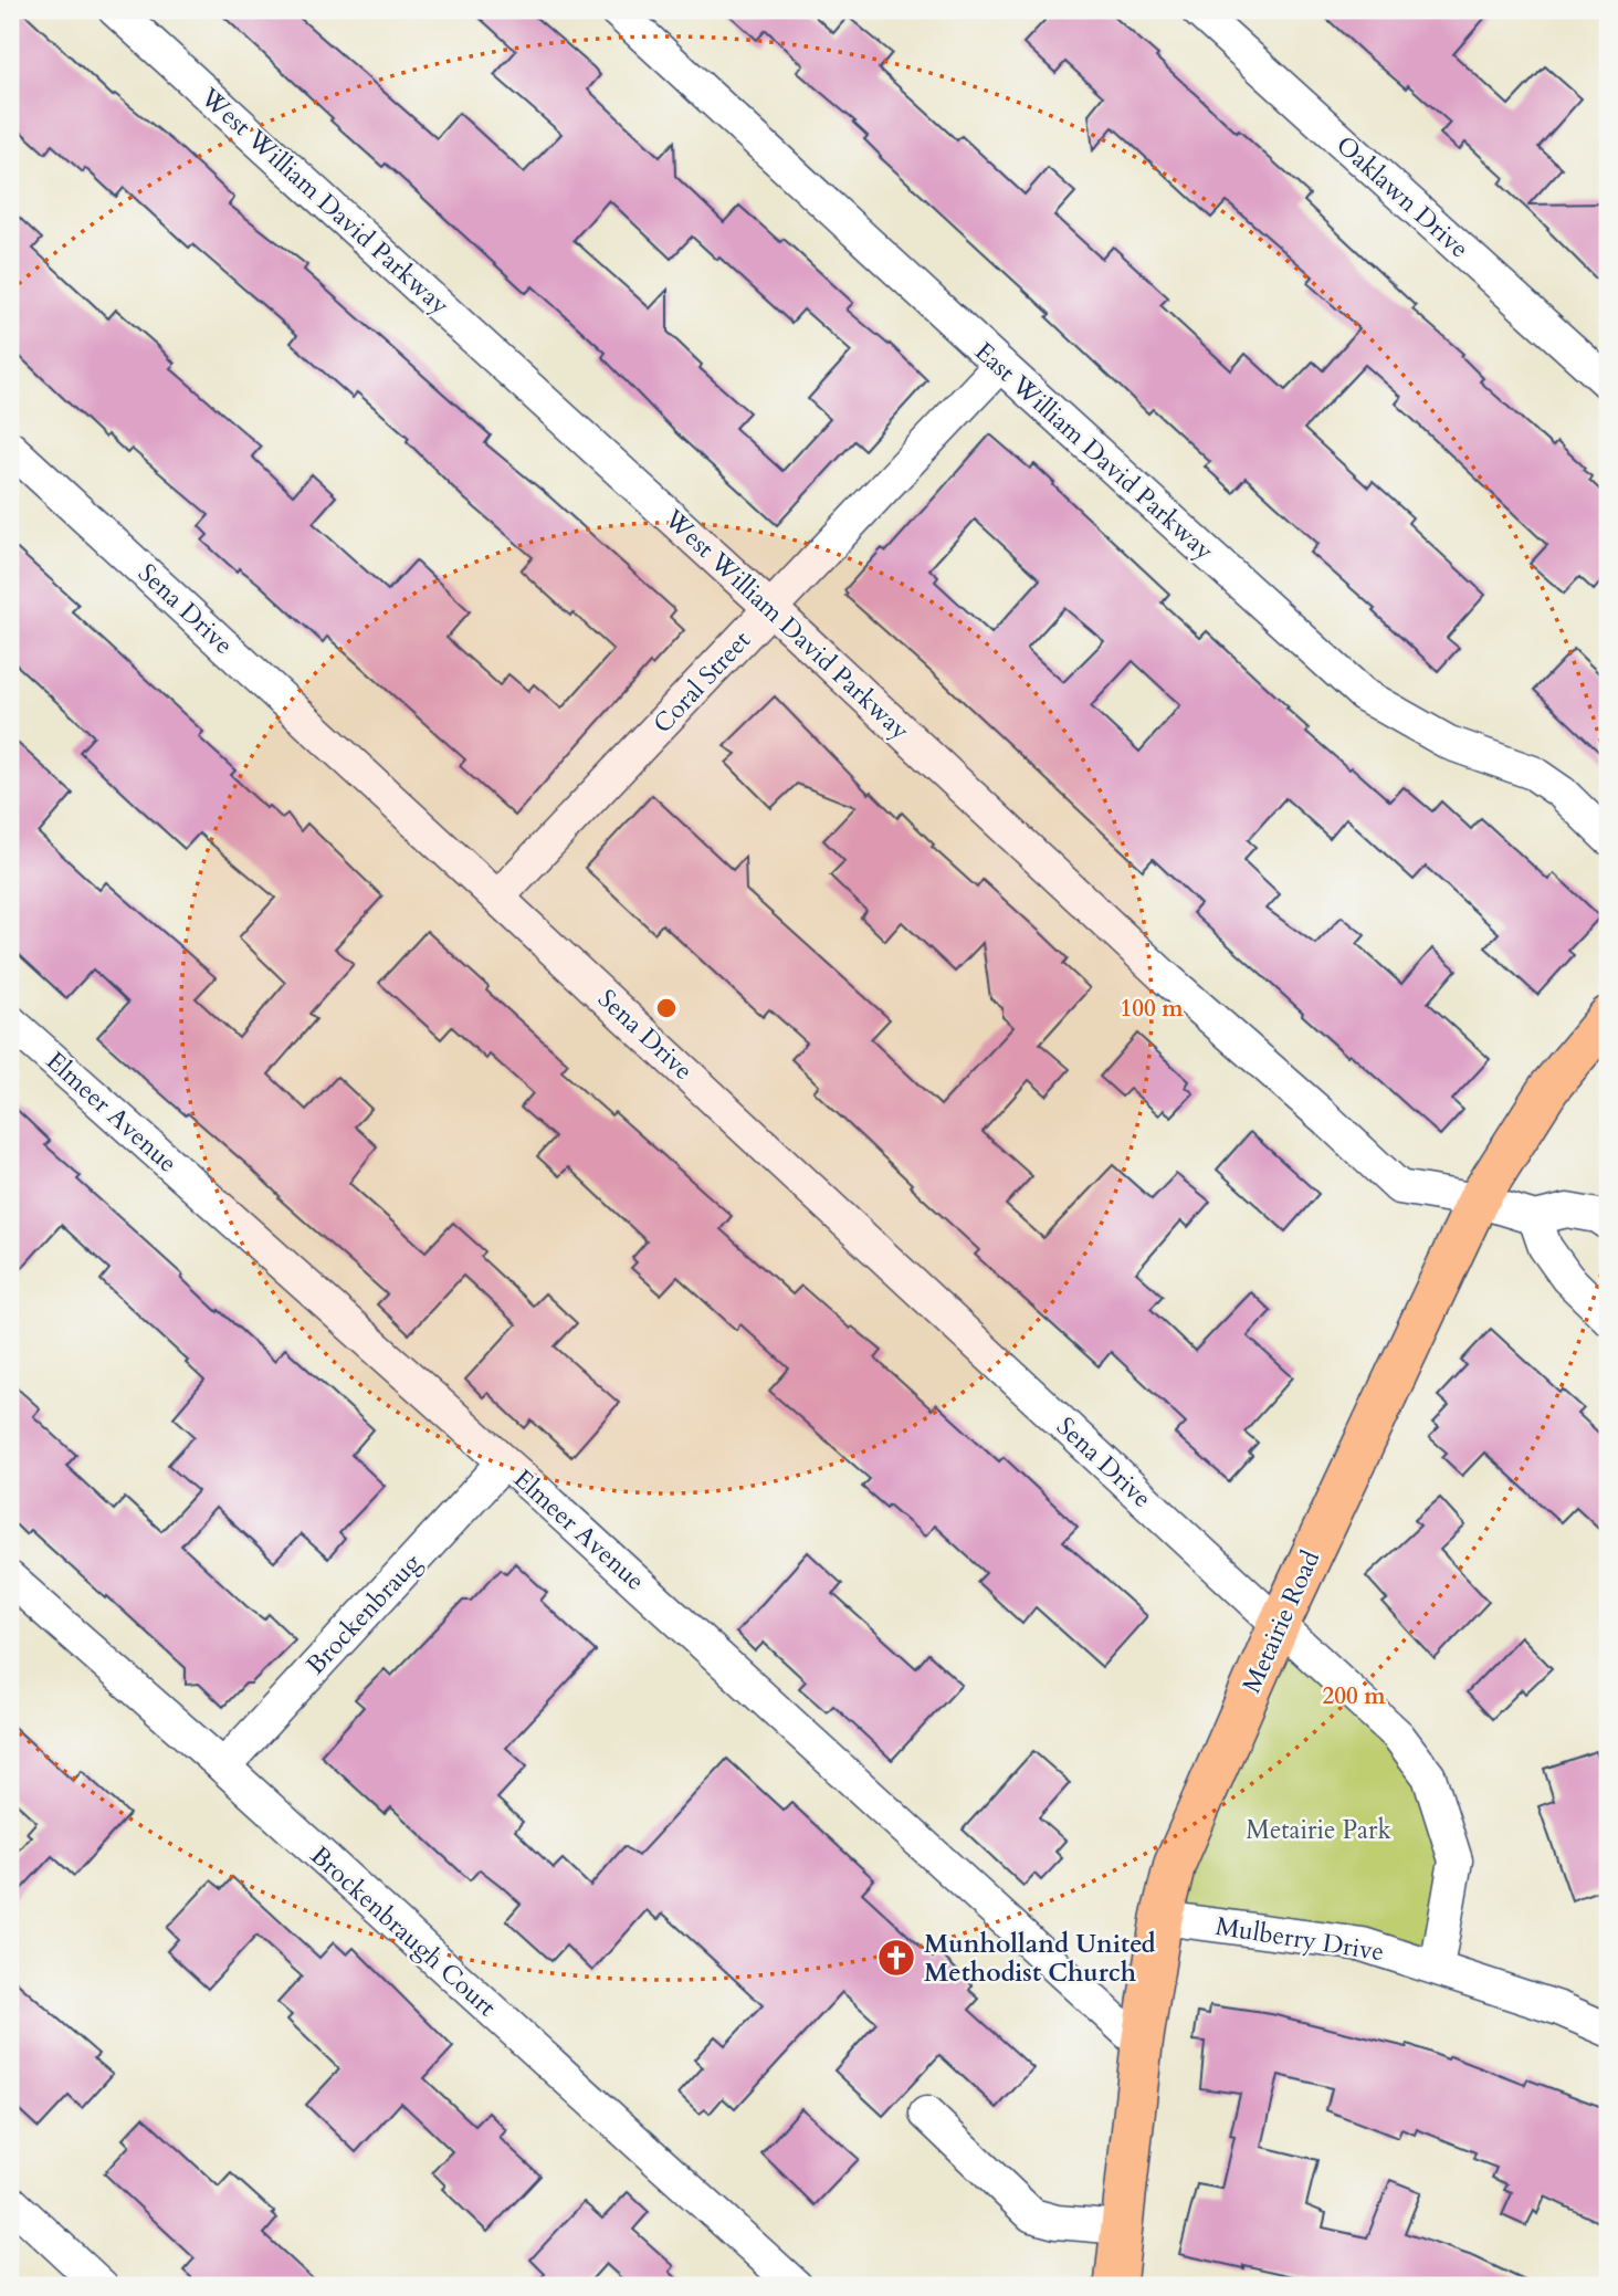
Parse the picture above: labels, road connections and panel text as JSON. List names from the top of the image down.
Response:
{
  "streets": {
    "main road": ["Metairie Road"],
    "street": [
      "Oaklawn Drive",
      "West William David Parkway",
      "East William David Parkway",
      "Sena Drive",
      "Coral Street",
      "Elmeer Avenue",
      "Brockenbraug",
      "Brockenbraugh Court",
      "Mulberry Drive"
    ]
  },
  "crossings": [
    ["West William David Parkway", "Coral Street"],
    ["West William David Parkway", "Metairie Road"],
    ["East William David Parkway", "Coral Street"],
    ["Sena Drive", "Coral Street"],
    ["Sena Drive", "Metairie Road"],
    ["Elmeer Avenue", "Brockenbraug"],
    ["Elmeer Avenue", "Metairie Road"],
    ["Brockenbraug", "Brockenbraugh Court"],
    ["Metairie Road", "Mulberry Drive"]
  ],
  "parks": ["Metairie Park"],
  "places": {
    "church": ["Munholland United Methodist Church"]
  },
  "rings": ["100 m", "200 m"]
}
